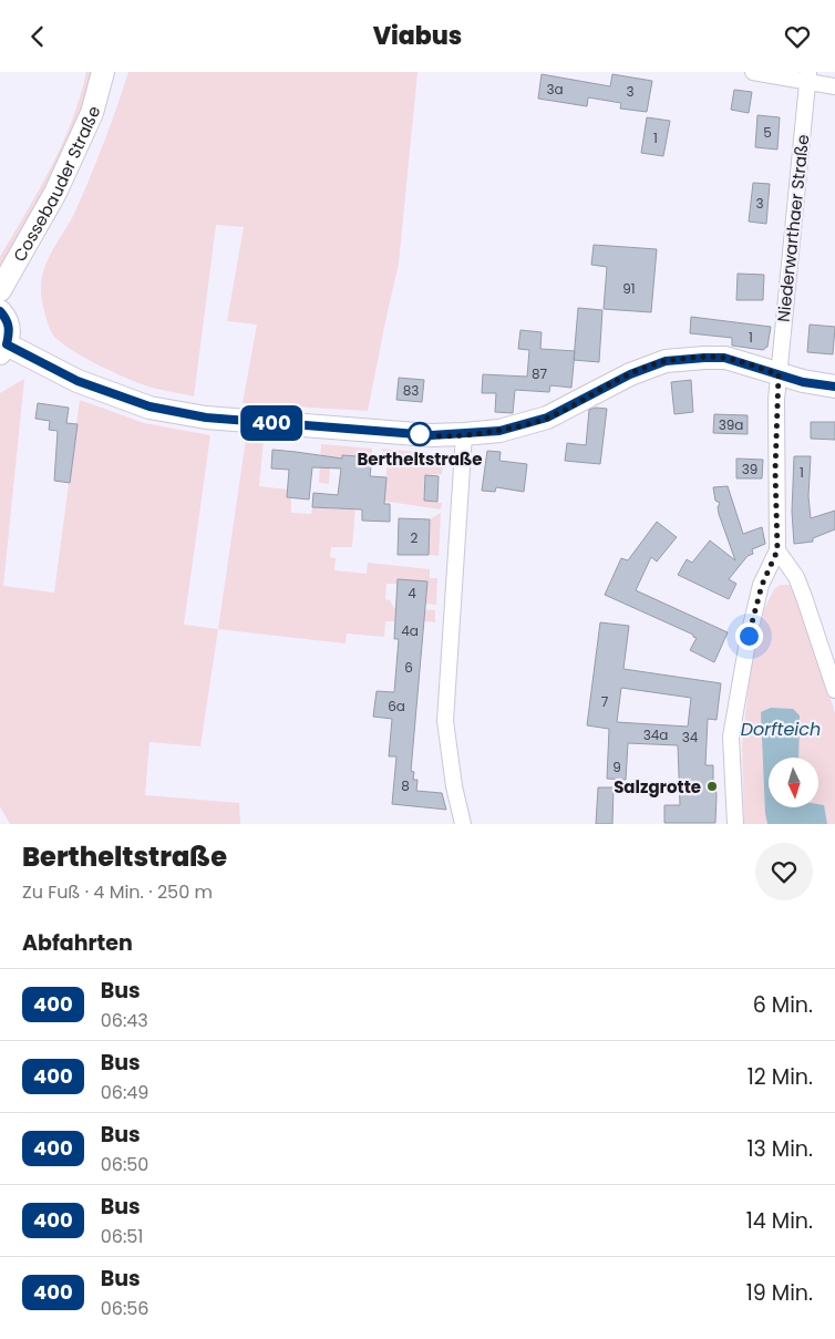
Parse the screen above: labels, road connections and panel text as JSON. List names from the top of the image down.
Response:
{
  "streets": {
    "street": ["Cossebauder Straße", "Niederwarthaer Straße"]
  },
  "water": ["Dorfteich"],
  "places": ["Bertheltstraße", "Salzgrotte"],
  "lines": ["bus line 400"],
  "house_numbers": [
    "3a",
    "3",
    "5",
    "1",
    "3",
    "91",
    "1",
    "87",
    "83",
    "39a",
    "39",
    "1",
    "2",
    "4",
    "4a",
    "6",
    "7",
    "6a",
    "34a",
    "34",
    "9",
    "8"
  ],
  "north": "bottom",
  "page": {
    "header": "Viabus",
    "on_map": "400",
    "heading": [
      ["Bertheltstraße", "Zu Fuß · 4 Min. · 250 m"],
      "Abfahrten"
    ],
    "list": [
      {
        "mark": "400",
        "name": "Bus",
        "note": "06:43",
        "value": "6 Min."
      },
      {
        "mark": "400",
        "name": "Bus",
        "note": "06:49",
        "value": "12 Min."
      },
      {
        "mark": "400",
        "name": "Bus",
        "note": "06:50",
        "value": "13 Min."
      },
      {
        "mark": "400",
        "name": "Bus",
        "note": "06:51",
        "value": "14 Min."
      },
      {
        "mark": "400",
        "name": "Bus",
        "note": "06:56",
        "value": "19 Min."
      }
    ]
  }
}
